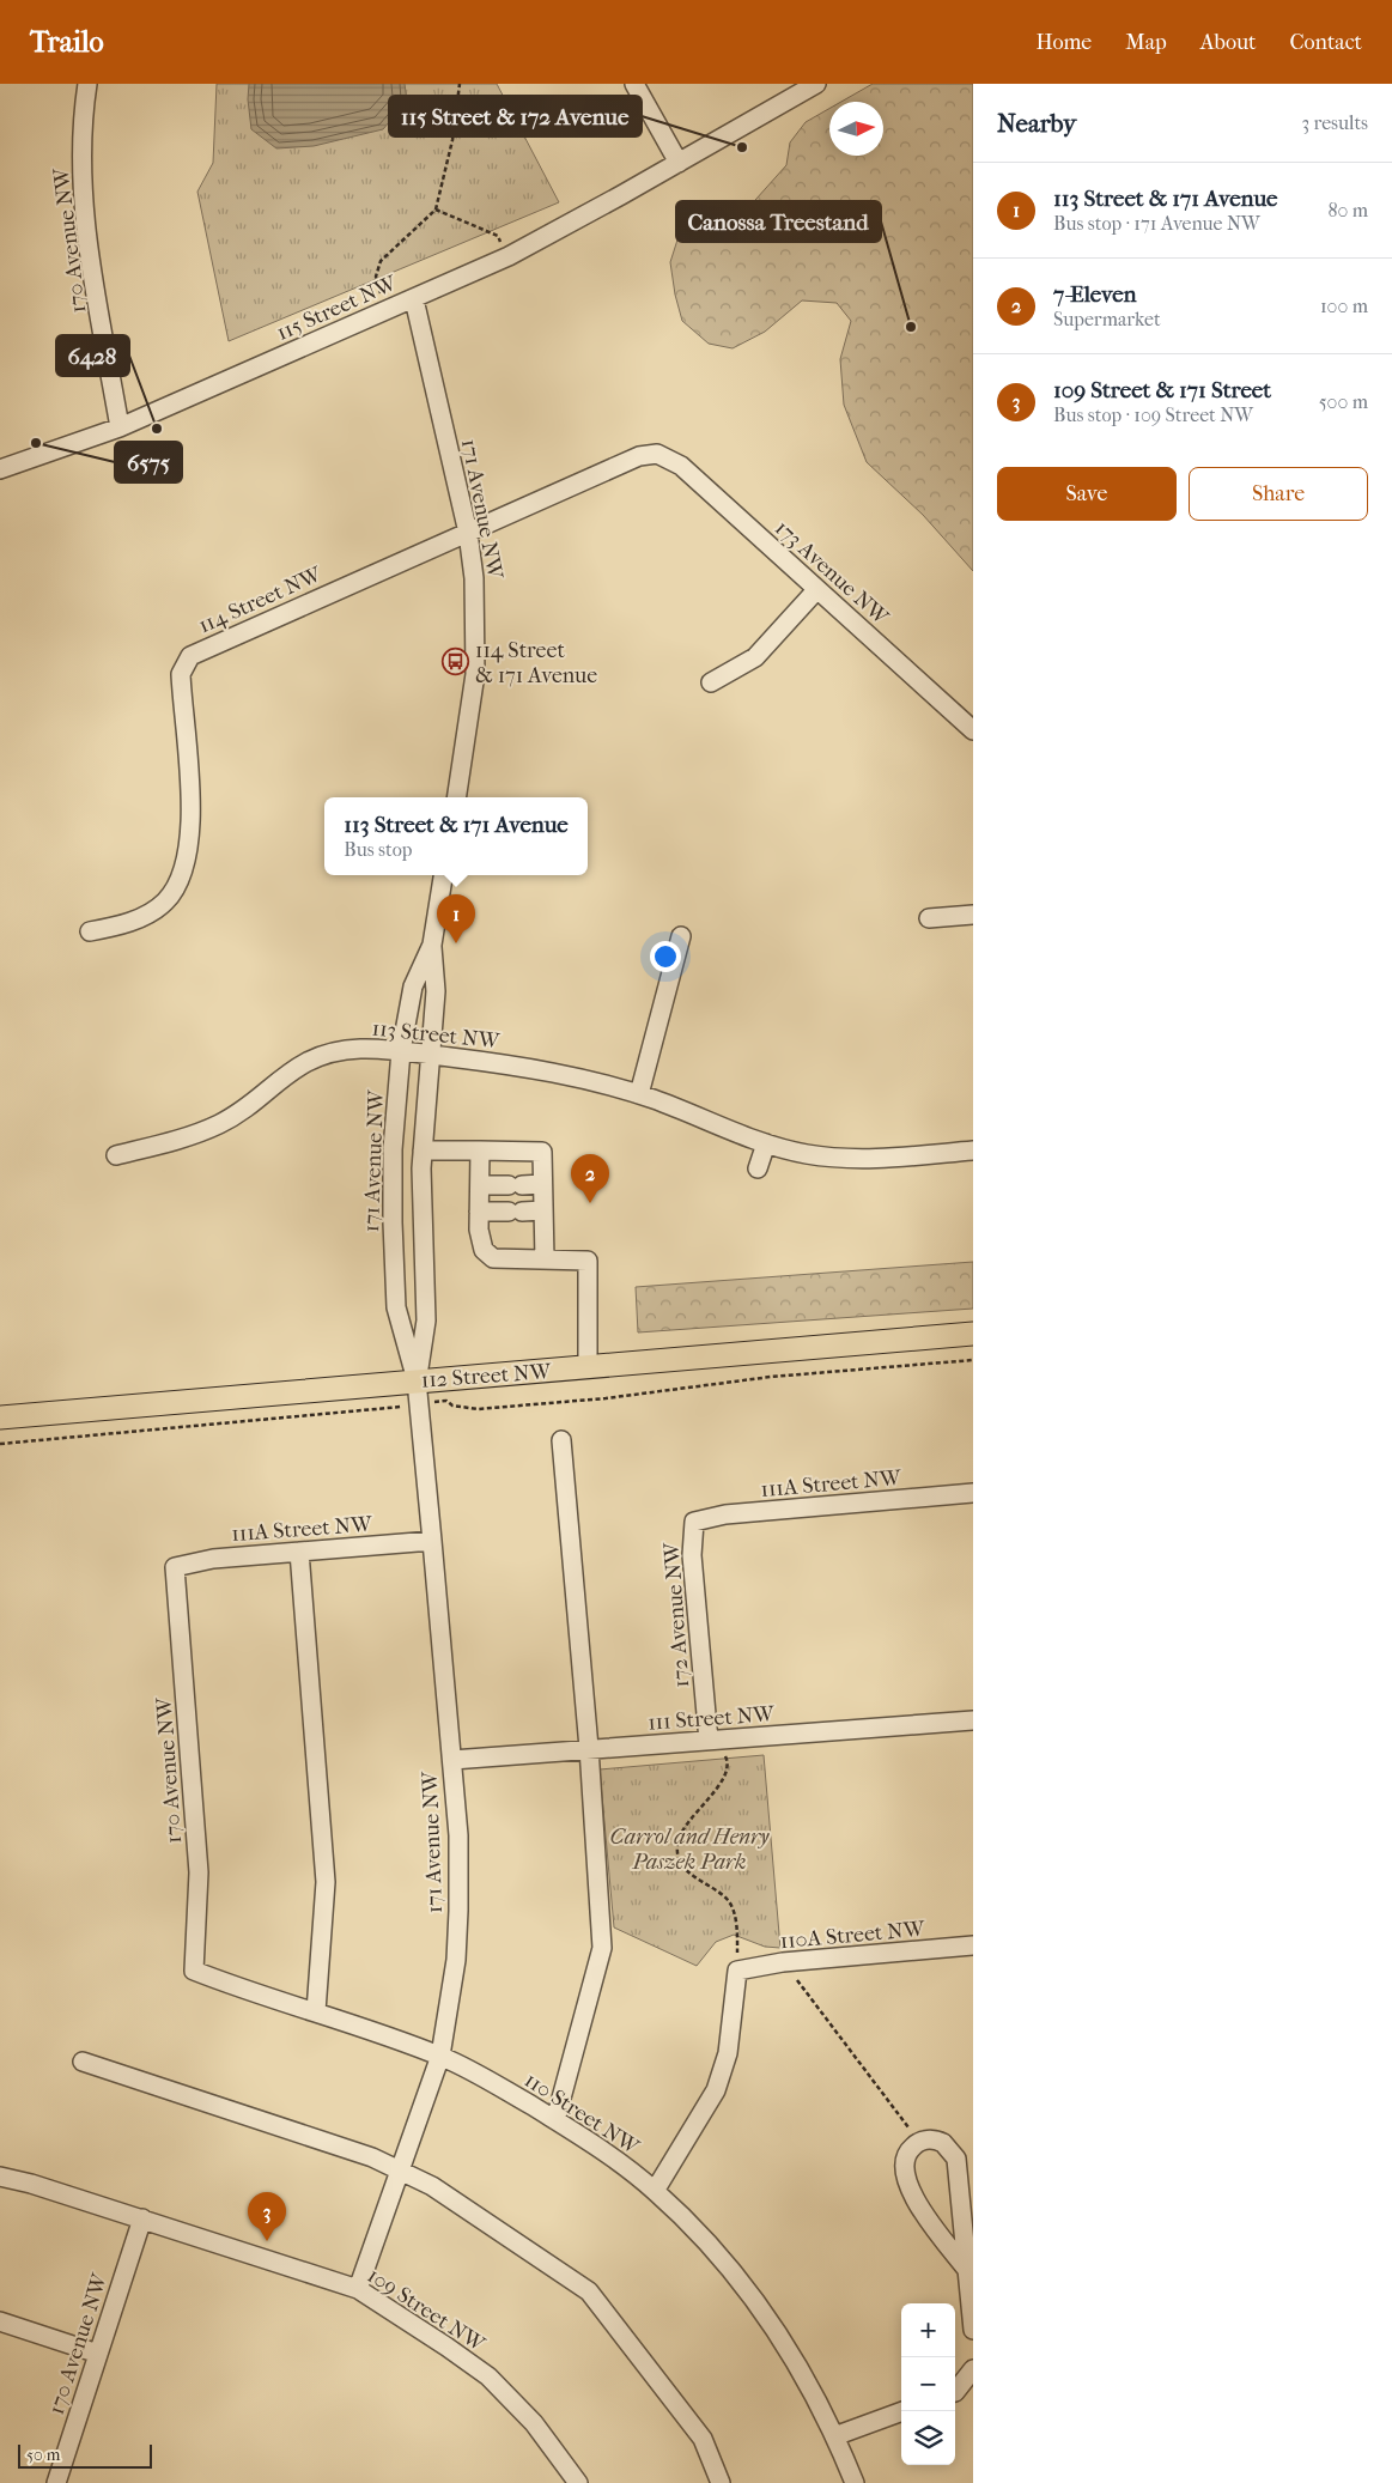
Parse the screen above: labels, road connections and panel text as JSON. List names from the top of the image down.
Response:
{
  "streets": {
    "main road": ["112 Street NW"],
    "street": [
      "170 Avenue NW",
      "115 Street NW",
      "171 Avenue NW",
      "173 Avenue NW",
      "114 Street NW",
      "113 Street NW",
      "111A Street NW",
      "172 Avenue NW",
      "111 Street NW",
      "110A Street NW",
      "110 Street NW",
      "109 Street NW"
    ]
  },
  "crossings": [
    ["170 Avenue NW", "115 Street NW"],
    ["170 Avenue NW", "111A Street NW"],
    ["170 Avenue NW", "110 Street NW"],
    ["170 Avenue NW", "109 Street NW"],
    ["115 Street NW", "171 Avenue NW"],
    ["171 Avenue NW", "114 Street NW"],
    ["171 Avenue NW", "113 Street NW"],
    ["171 Avenue NW", "112 Street NW"],
    ["171 Avenue NW", "111A Street NW"],
    ["171 Avenue NW", "111 Street NW"],
    ["171 Avenue NW", "110 Street NW"],
    ["171 Avenue NW", "109 Street NW"],
    ["173 Avenue NW", "114 Street NW"],
    ["111A Street NW", "172 Avenue NW"],
    ["172 Avenue NW", "111 Street NW"]
  ],
  "parks": ["Carrol and Henry Paszek Park"],
  "places": {
    "other": [
      "115 Street & 172 Avenue",
      "Canossa Treestand",
      "6428",
      "6575"
    ],
    "bus stop": ["114 Street & 171 Avenue"]
  },
  "scale_bar": "50 m",
  "north": "right",
  "page": {
    "header": "Trailo",
    "nav": [
      "Home",
      "Map",
      "About",
      "Contact"
    ],
    "heading": ["Nearby", "3 results"],
    "list": [
      {
        "mark": "1",
        "name": "113 Street & 171 Avenue",
        "note": "Bus stop · 171 Avenue NW",
        "value": "80 m"
      },
      {
        "mark": "2",
        "name": "7-Eleven",
        "note": "Supermarket",
        "value": "100 m"
      },
      {
        "mark": "3",
        "name": "109 Street & 171 Street",
        "note": "Bus stop · 109 Street NW",
        "value": "500 m"
      }
    ],
    "buttons": ["Save", "Share"],
    "popup": ["113 Street & 171 Avenue", "Bus stop"],
    "pins": ["1", "2", "3"],
    "map_buttons": ["+", "−"],
    "scale": "50 m"
  }
}
